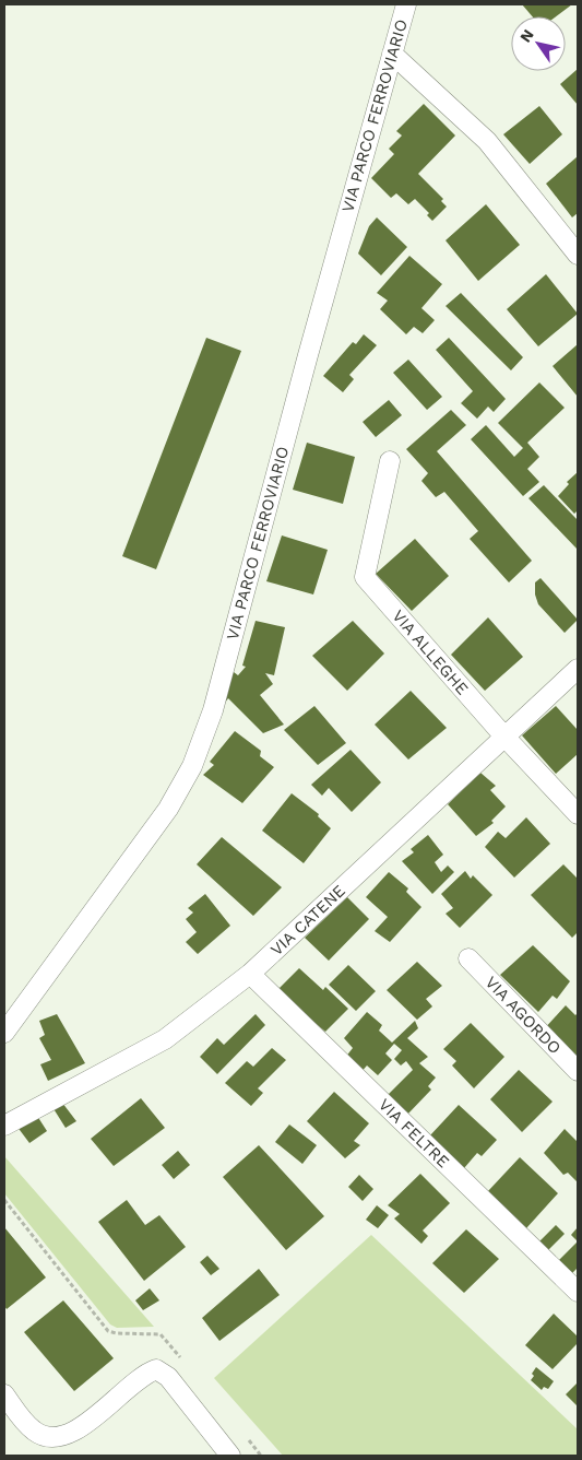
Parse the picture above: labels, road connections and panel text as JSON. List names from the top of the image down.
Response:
{
  "streets": {
    "street": [
      "VIA PARCO FERROVIARIO",
      "VIA ALLEGHE",
      "VIA CATENE",
      "VIA AGORDO",
      "VIA FELTRE"
    ]
  },
  "crossings": [
    ["VIA ALLEGHE", "VIA CATENE"],
    ["VIA CATENE", "VIA FELTRE"]
  ],
  "north": "top left"
}
